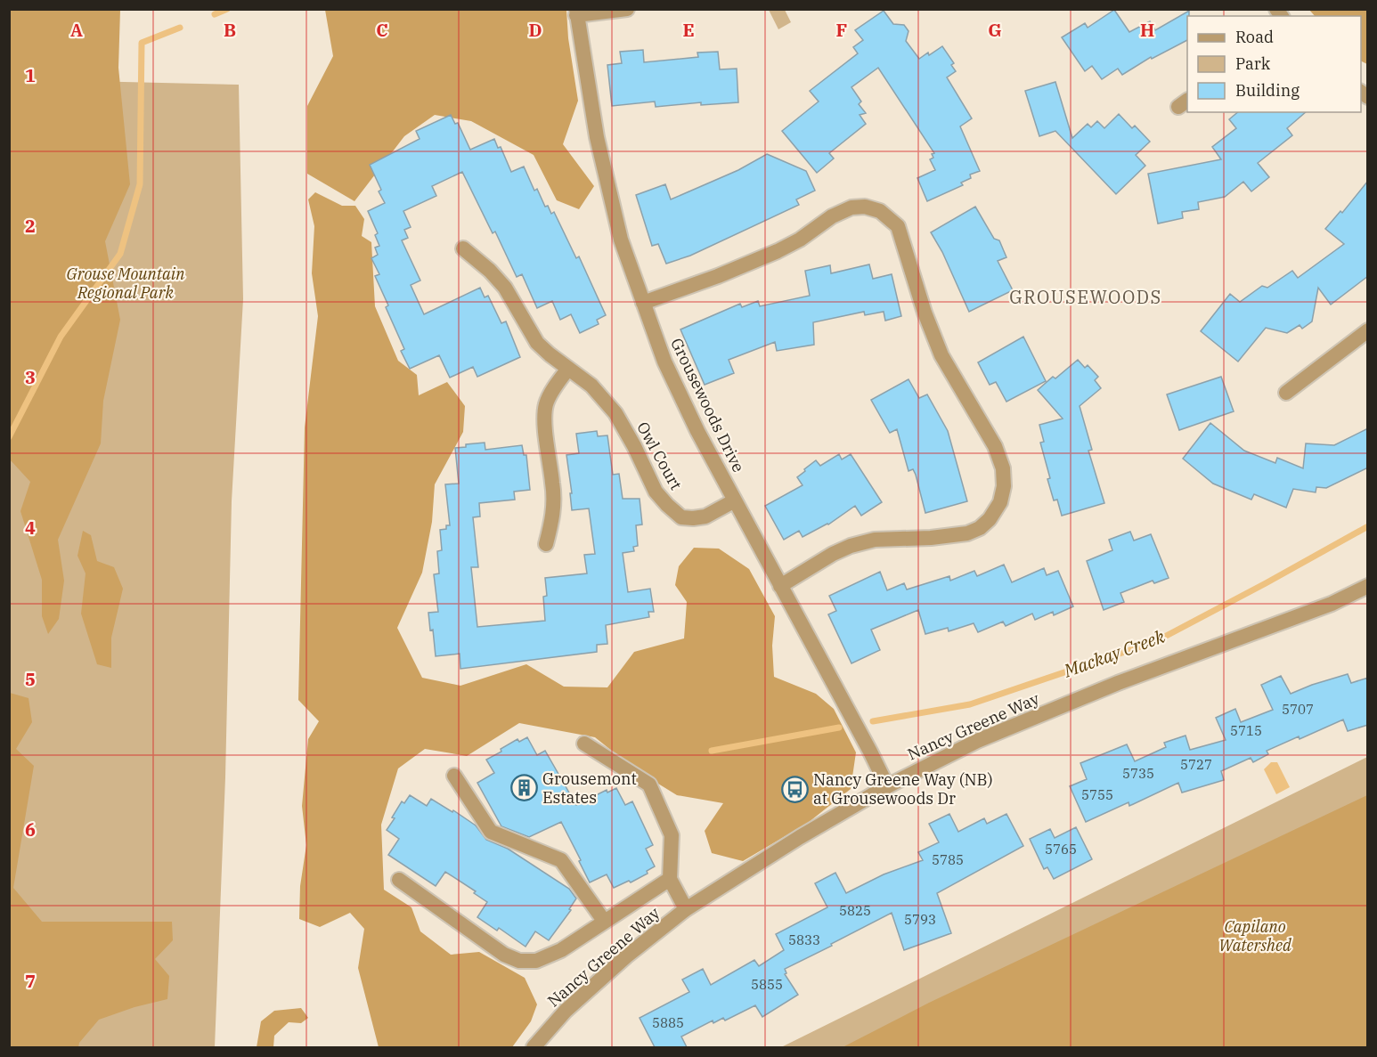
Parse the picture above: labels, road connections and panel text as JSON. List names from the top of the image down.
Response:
{
  "streets": {
    "street": ["Grousewoods Drive", "Owl Court", "Nancy Greene Way"]
  },
  "crossings": [
    ["Grousewoods Drive", "Owl Court"],
    ["Grousewoods Drive", "Nancy Greene Way"]
  ],
  "districts": ["GROUSEWOODS"],
  "water": ["Mackay Creek"],
  "parks": ["Grouse Mountain Regional Park", "Capilano Watershed"],
  "places": {
    "building": ["Grousemont Estates"],
    "bus stop": ["Nancy Greene Way (NB) at Grousewoods Dr"]
  },
  "house_numbers": [
    "5707",
    "5715",
    "5727",
    "5735",
    "5755",
    "5765",
    "5785",
    "5825",
    "5793",
    "5833",
    "5855",
    "5885"
  ],
  "legend": ["Road", "Park", "Building"],
  "grid": {
    "columns": [
      "A",
      "B",
      "C",
      "D",
      "E",
      "F",
      "G",
      "H"
    ],
    "rows": [
      "1",
      "2",
      "3",
      "4",
      "5",
      "6",
      "7"
    ]
  }
}
